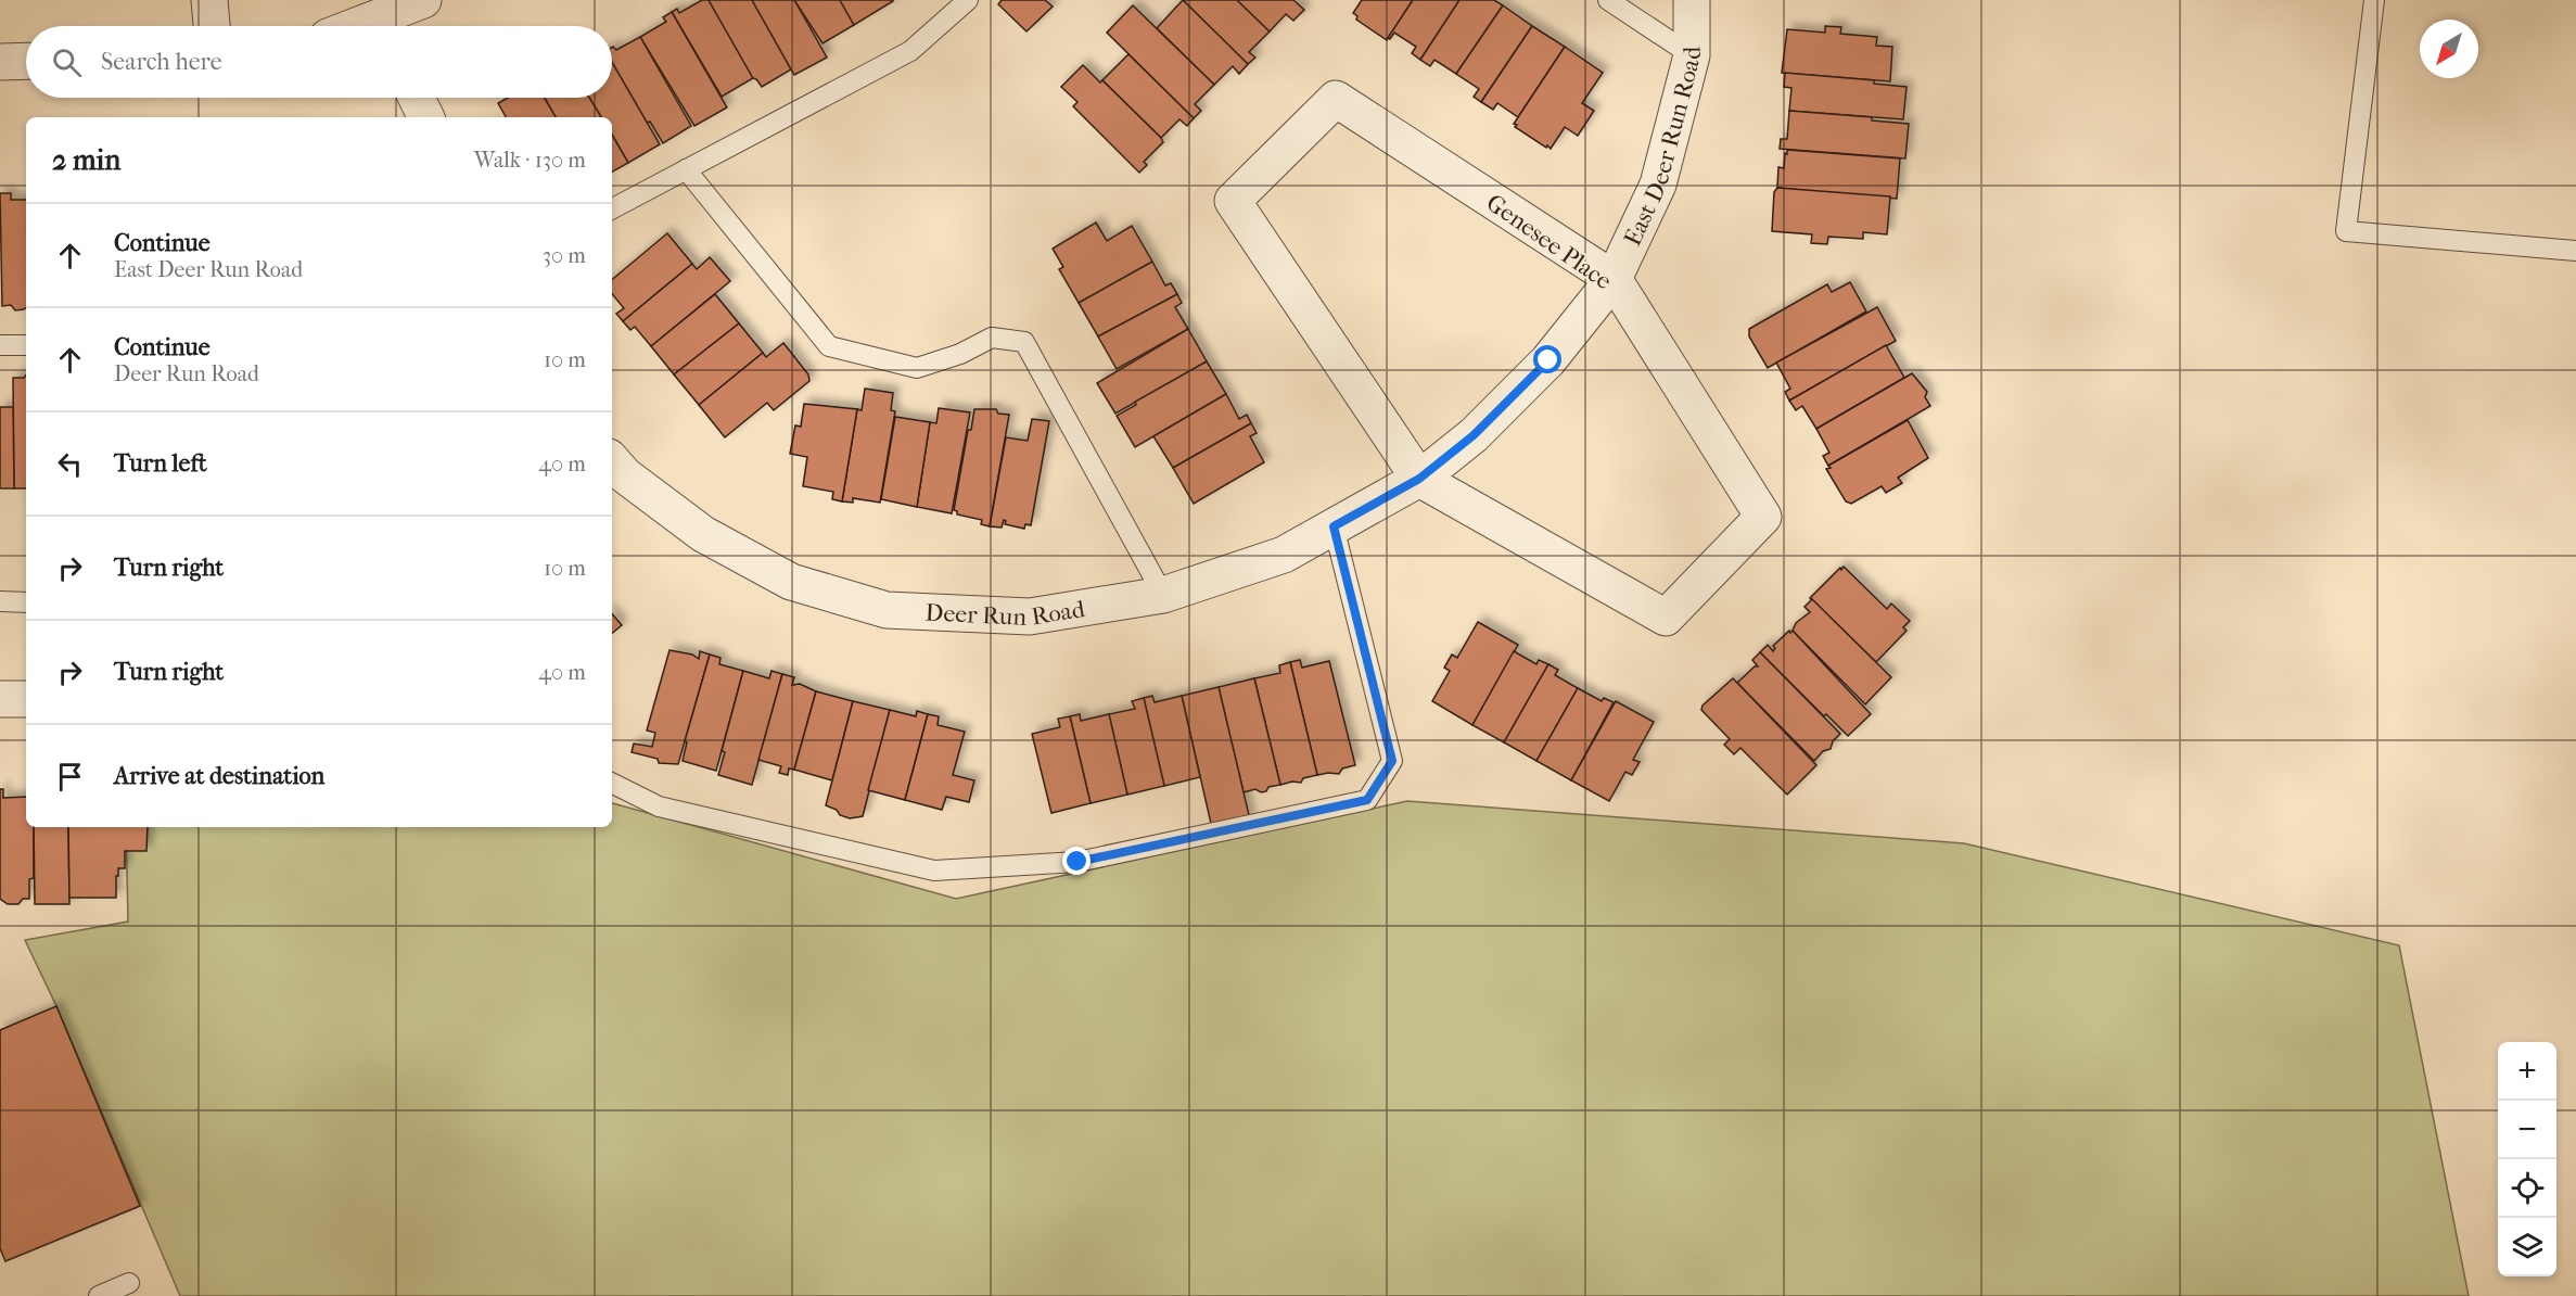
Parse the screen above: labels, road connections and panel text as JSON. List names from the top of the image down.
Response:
{
  "streets": {
    "street": ["East Deer Run Road", "Genesee Place", "Deer Run Road"]
  },
  "crossings": [
    ["East Deer Run Road", "Genesee Place"],
    ["East Deer Run Road", "Deer Run Road"],
    ["Genesee Place", "Deer Run Road"]
  ],
  "north": "bottom left",
  "page": {
    "search": "Search here",
    "heading": ["2 min", "Walk · 130 m"],
    "list": [
      ["Continue", "East Deer Run Road", "30 m"],
      ["Continue", "Deer Run Road", "10 m"],
      ["Turn left", "40 m"],
      ["Turn right", "10 m"],
      ["Turn right", "40 m"],
      "Arrive at destination"
    ],
    "map_buttons": ["+", "−"]
  }
}
